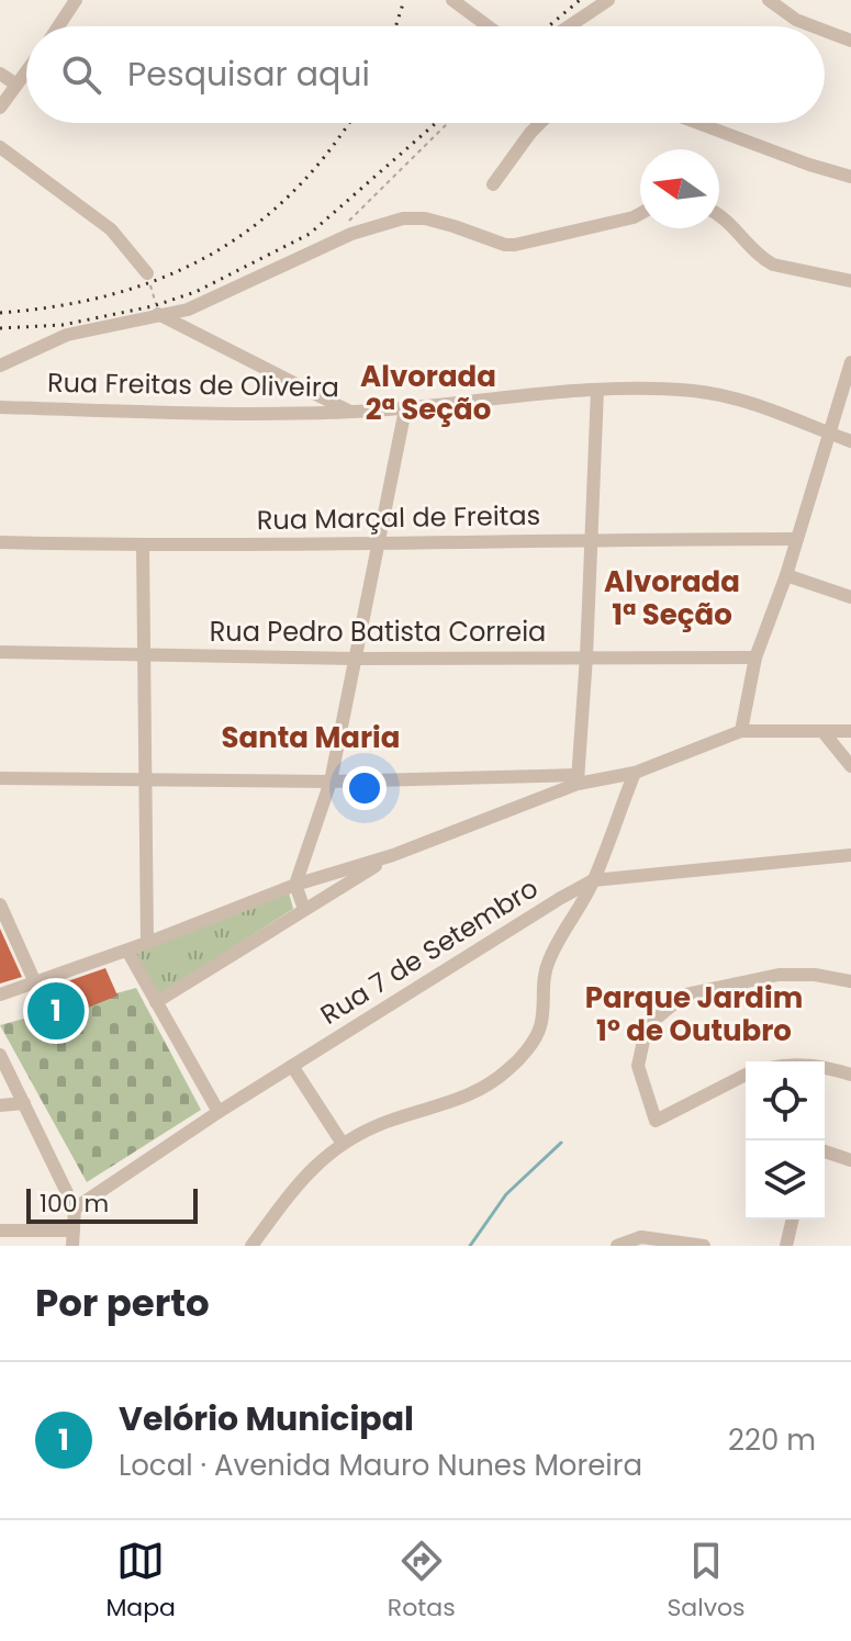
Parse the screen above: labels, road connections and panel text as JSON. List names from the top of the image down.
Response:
{
  "streets": {
    "street": [
      "Rua Freitas de Oliveira",
      "Rua Marçal de Freitas",
      "Rua Pedro Batista Correia",
      "Rua 7 de Setembro"
    ]
  },
  "districts": [
    "Alvorada 2ª Seção",
    "Alvorada 1ª Seção",
    "Santa Maria",
    "Parque Jardim 1º de Outubro"
  ],
  "scale_bar": "100 m",
  "north": "left",
  "page": {
    "search": "Pesquisar aqui",
    "pins": "1",
    "scale": "100 m",
    "heading": "Por perto",
    "list": [
      {
        "mark": "1",
        "name": "Velório Municipal",
        "note": "Local · Avenida Mauro Nunes Moreira",
        "value": "220 m"
      }
    ],
    "nav": ["Mapa", "Rotas", "Salvos"]
  }
}
